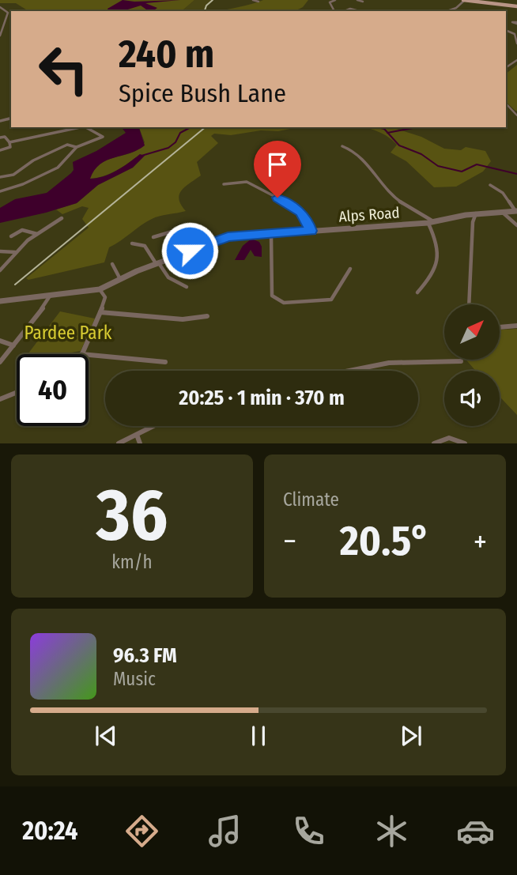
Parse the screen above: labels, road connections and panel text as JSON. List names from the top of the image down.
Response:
{
  "streets": {
    "street": ["Alps Road"]
  },
  "parks": ["Pardee Park"],
  "north": "top right",
  "page": {
    "turn": ["240 m", "Spice Bush Lane"],
    "limit": "40",
    "trip": "20:25 · 1 min · 370 m",
    "tile": [
      ["36", "km/h"],
      "Climate"
    ],
    "heat": ["−", "20.5°", "+"],
    "song": ["96.3 FM", "Music"],
    "tabs": "20:24"
  }
}
